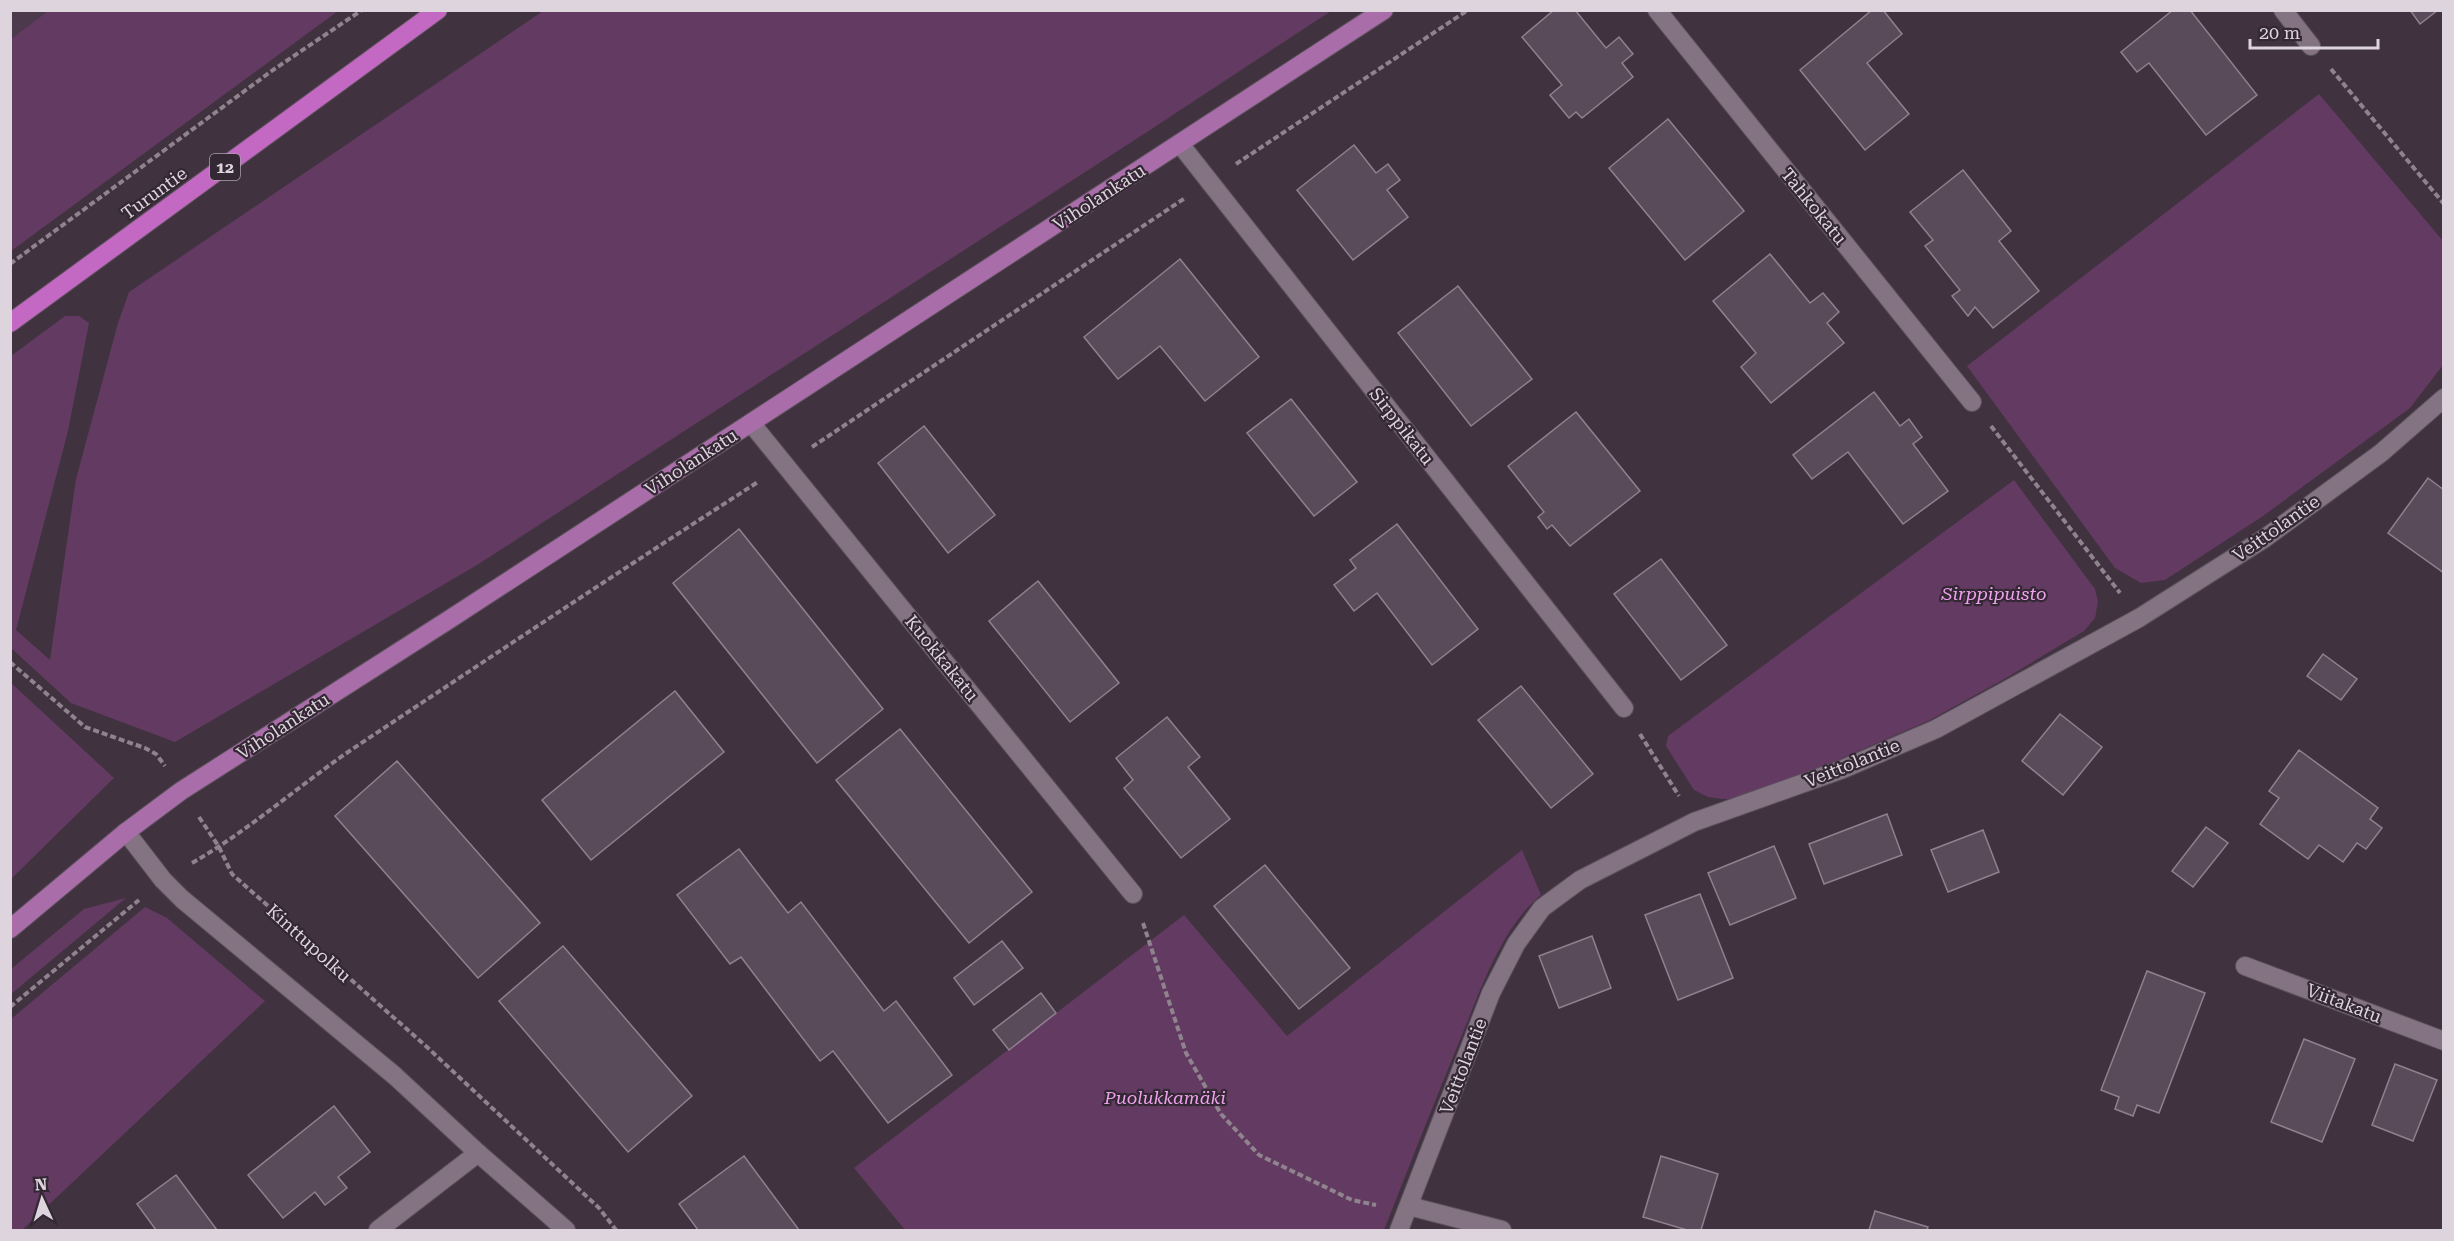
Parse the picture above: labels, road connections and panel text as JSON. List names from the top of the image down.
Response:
{
  "streets": {
    "highway": ["12", "Turuntie"],
    "main road": ["Viholankatu"],
    "street": [
      "Tahkokatu",
      "Sirppikatu",
      "Veittolantie",
      "Kuokkakatu",
      "Viitakatu"
    ],
    "path": ["Kinttupolku"]
  },
  "crossings": [
    ["Viholankatu", "Sirppikatu"],
    ["Viholankatu", "Kuokkakatu"],
    ["Viholankatu", "Kinttupolku"]
  ],
  "parks": ["Sirppipuisto", "Puolukkamäki"],
  "scale_bar": "20 m",
  "north": "top"
}
